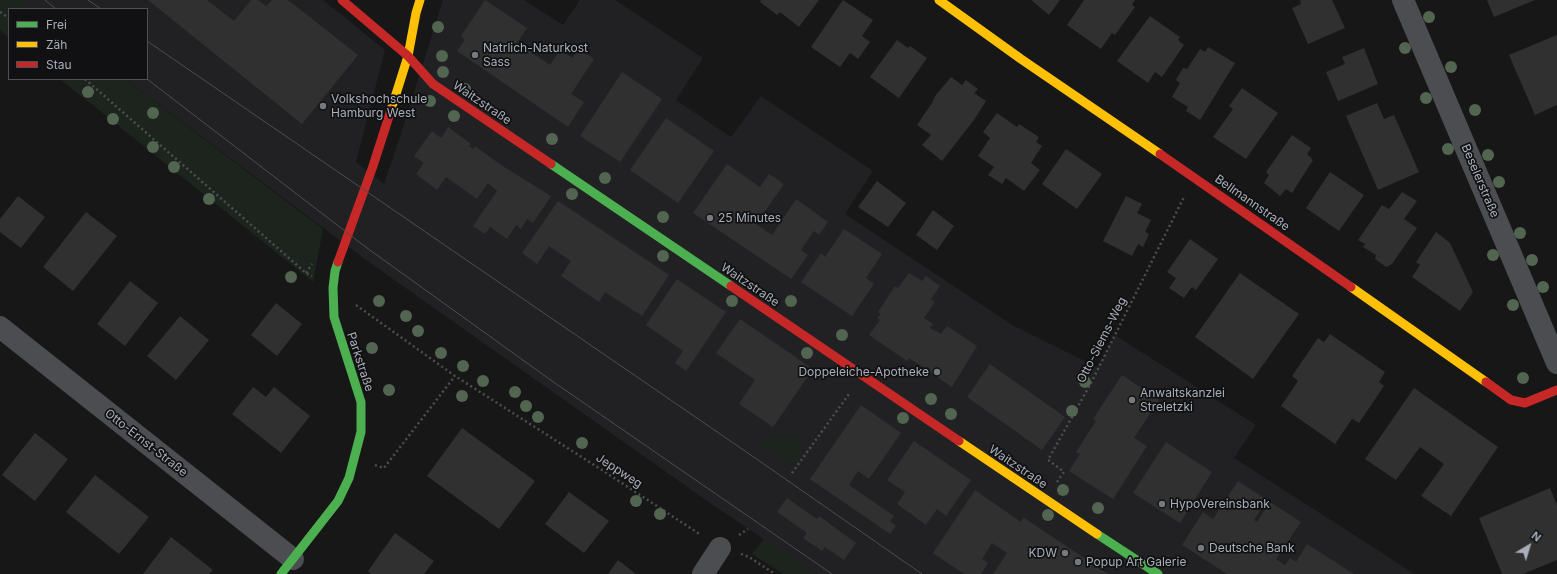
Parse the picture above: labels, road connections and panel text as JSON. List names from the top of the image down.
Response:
{
  "streets": {
    "street": [
      "Waitzstraße",
      "Beselerstraße",
      "Bellmannstraße",
      "Parkstraße",
      "Otto-Ernst-Straße"
    ],
    "path": ["Otto-Siems-Weg", "Jeppweg"]
  },
  "crossings": [
    ["Waitzstraße", "Otto-Siems-Weg"],
    ["Waitzstraße", "Parkstraße"],
    ["Bellmannstraße", "Otto-Siems-Weg"],
    ["Parkstraße", "Otto-Ernst-Straße"]
  ],
  "places": [
    "Natrlich-Naturkost Sass",
    "Volkshochschule Hamburg West",
    "25 Minutes",
    "Doppeleiche-Apotheke",
    "Anwaltskanzlei Streletzki",
    "HypoVereinsbank",
    "Deutsche Bank",
    "KDW",
    "Popup Art Galerie"
  ],
  "legend": ["Frei", "Zäh", "Stau"],
  "north": "top right"
}
